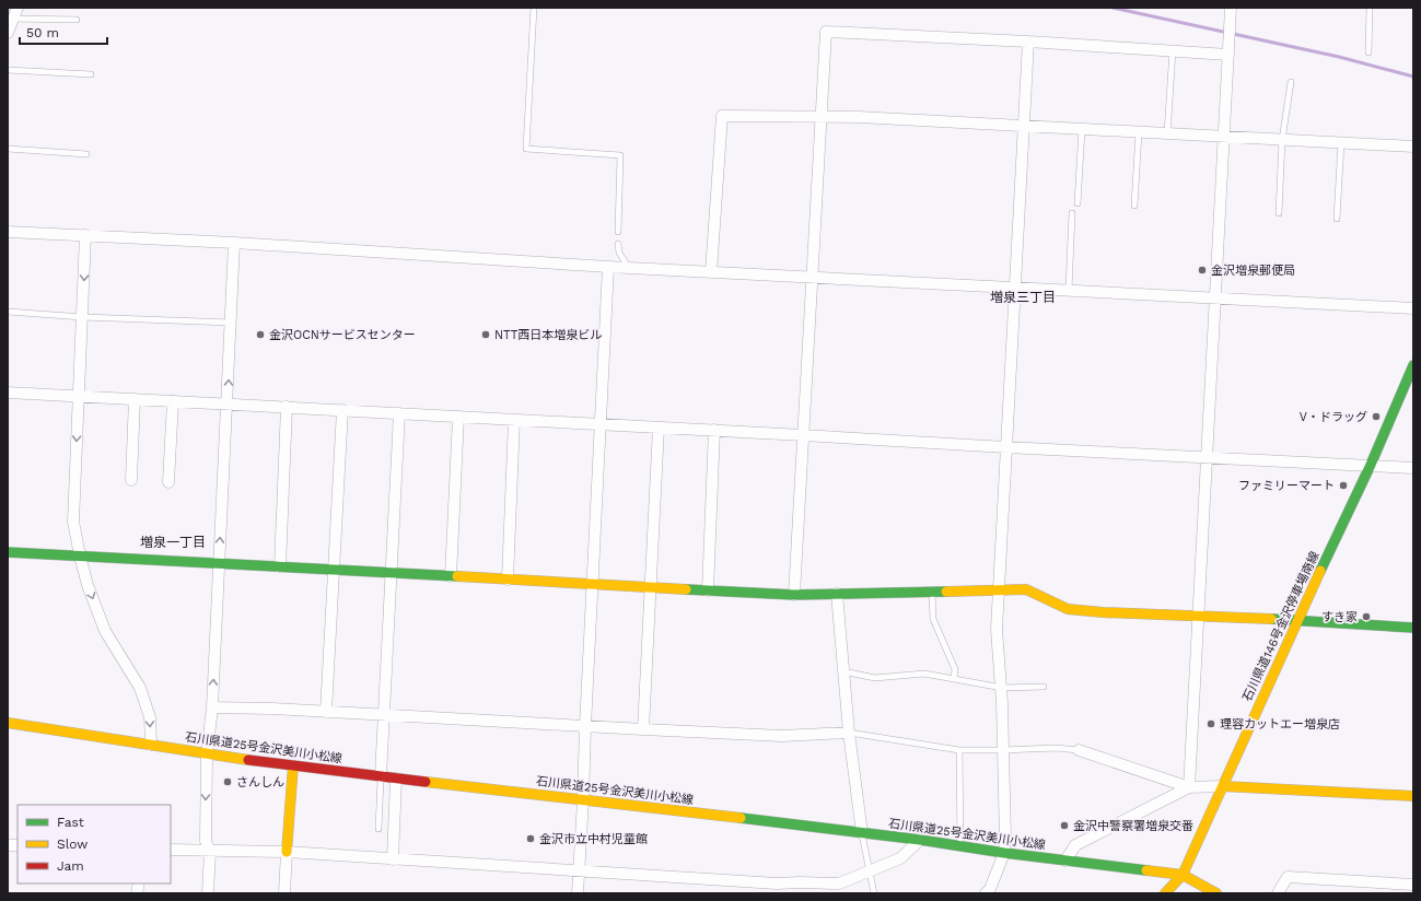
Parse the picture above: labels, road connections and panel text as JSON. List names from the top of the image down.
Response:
{
  "streets": {
    "main road": ["石川県道146号金沢停車場南線", "石川県道25号金沢美川小松線"]
  },
  "crossings": [
    ["石川県道146号金沢停車場南線", "石川県道25号金沢美川小松線"]
  ],
  "districts": ["増泉三丁目", "増泉一丁目"],
  "places": [
    "金沢増泉郵便局",
    "金沢OCNサービスセンター",
    "NTT西日本増泉ビル",
    "V・ドラッグ",
    "ファミリーマート",
    "すき家",
    "理容カットエー増泉店",
    "さんしん",
    "金沢中警察署増泉交番",
    "金沢市立中村児童館"
  ],
  "legend": ["Fast", "Slow", "Jam"],
  "scale_bar": "50 m"
}
